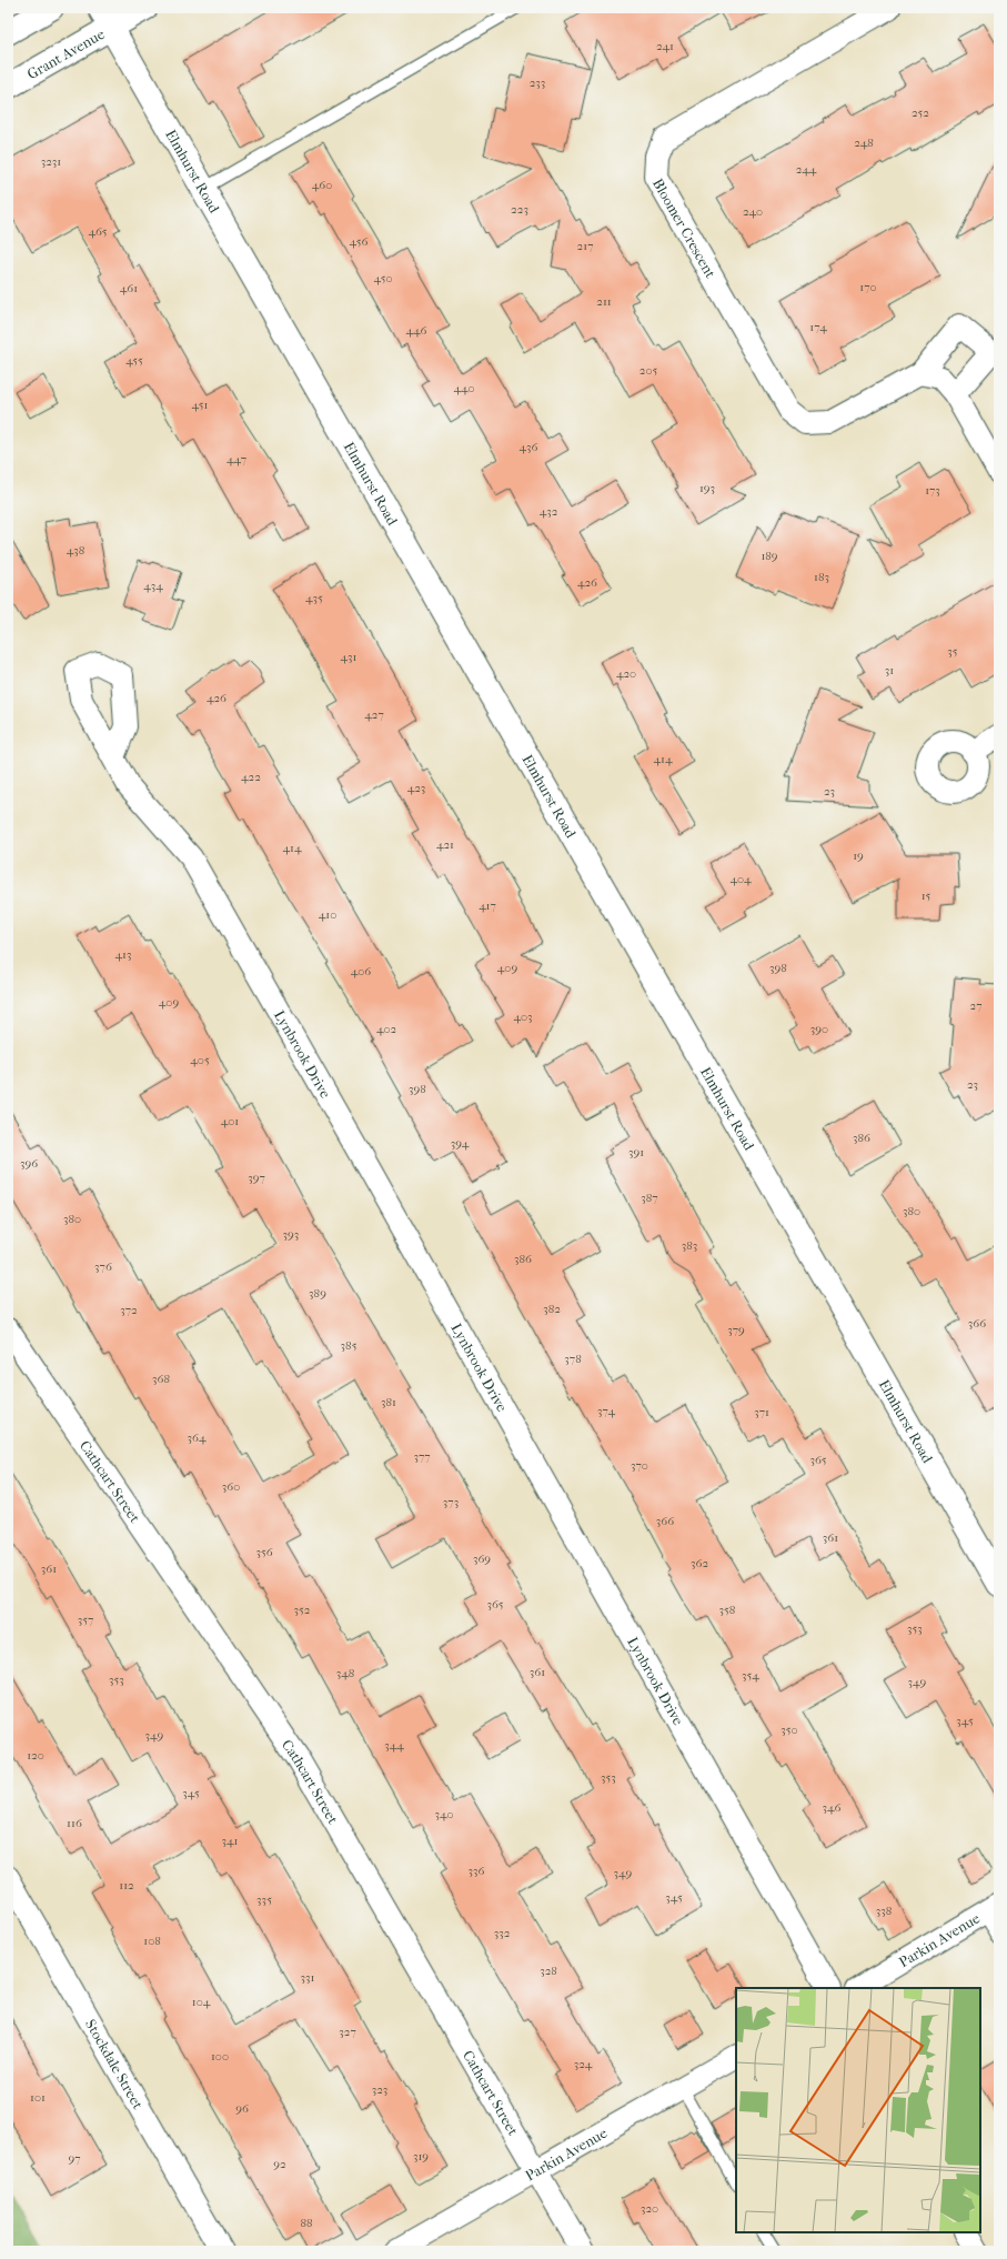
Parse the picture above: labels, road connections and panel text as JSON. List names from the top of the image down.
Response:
{
  "streets": {
    "street": [
      "Grant Avenue",
      "Elmhurst Road",
      "Bloomer Crescent",
      "Lynbrook Drive",
      "Cathcart Street",
      "Parkin Avenue",
      "Stockdale Street"
    ]
  },
  "crossings": [
    ["Grant Avenue", "Elmhurst Road"],
    ["Cathcart Street", "Parkin Avenue"]
  ],
  "house_numbers": [
    "241",
    "233",
    "252",
    "248",
    "3231",
    "244",
    "460",
    "223",
    "240",
    "465",
    "456",
    "217",
    "450",
    "170",
    "461",
    "211",
    "174",
    "446",
    "455",
    "205",
    "440",
    "451",
    "436",
    "447",
    "193",
    "173",
    "432",
    "438",
    "189",
    "183",
    "426",
    "434",
    "435",
    "35",
    "431",
    "31",
    "420",
    "426",
    "427",
    "414",
    "422",
    "423",
    "23",
    "421",
    "414",
    "19",
    "404",
    "15",
    "417",
    "410",
    "413",
    "409",
    "398",
    "406",
    "409",
    "27",
    "403",
    "402",
    "390",
    "405",
    "23",
    "398",
    "401",
    "386",
    "394",
    "391",
    "396",
    "397",
    "387",
    "380",
    "380",
    "393",
    "383",
    "386",
    "376",
    "389",
    "382",
    "372",
    "366",
    "379",
    "385",
    "378",
    "368",
    "381",
    "374",
    "371",
    "364",
    "377",
    "365",
    "370",
    "360",
    "373",
    "366",
    "361",
    "356",
    "369",
    "362",
    "361",
    "365",
    "352",
    "358",
    "357",
    "353",
    "361",
    "348",
    "354",
    "353",
    "349",
    "345",
    "350",
    "349",
    "344",
    "120",
    "353",
    "345",
    "346",
    "340",
    "116",
    "341",
    "336",
    "349",
    "112",
    "345",
    "335",
    "338",
    "332",
    "108",
    "328",
    "331",
    "104",
    "327",
    "100",
    "324",
    "323",
    "101",
    "96",
    "319",
    "97",
    "92",
    "320",
    "88"
  ]
}
